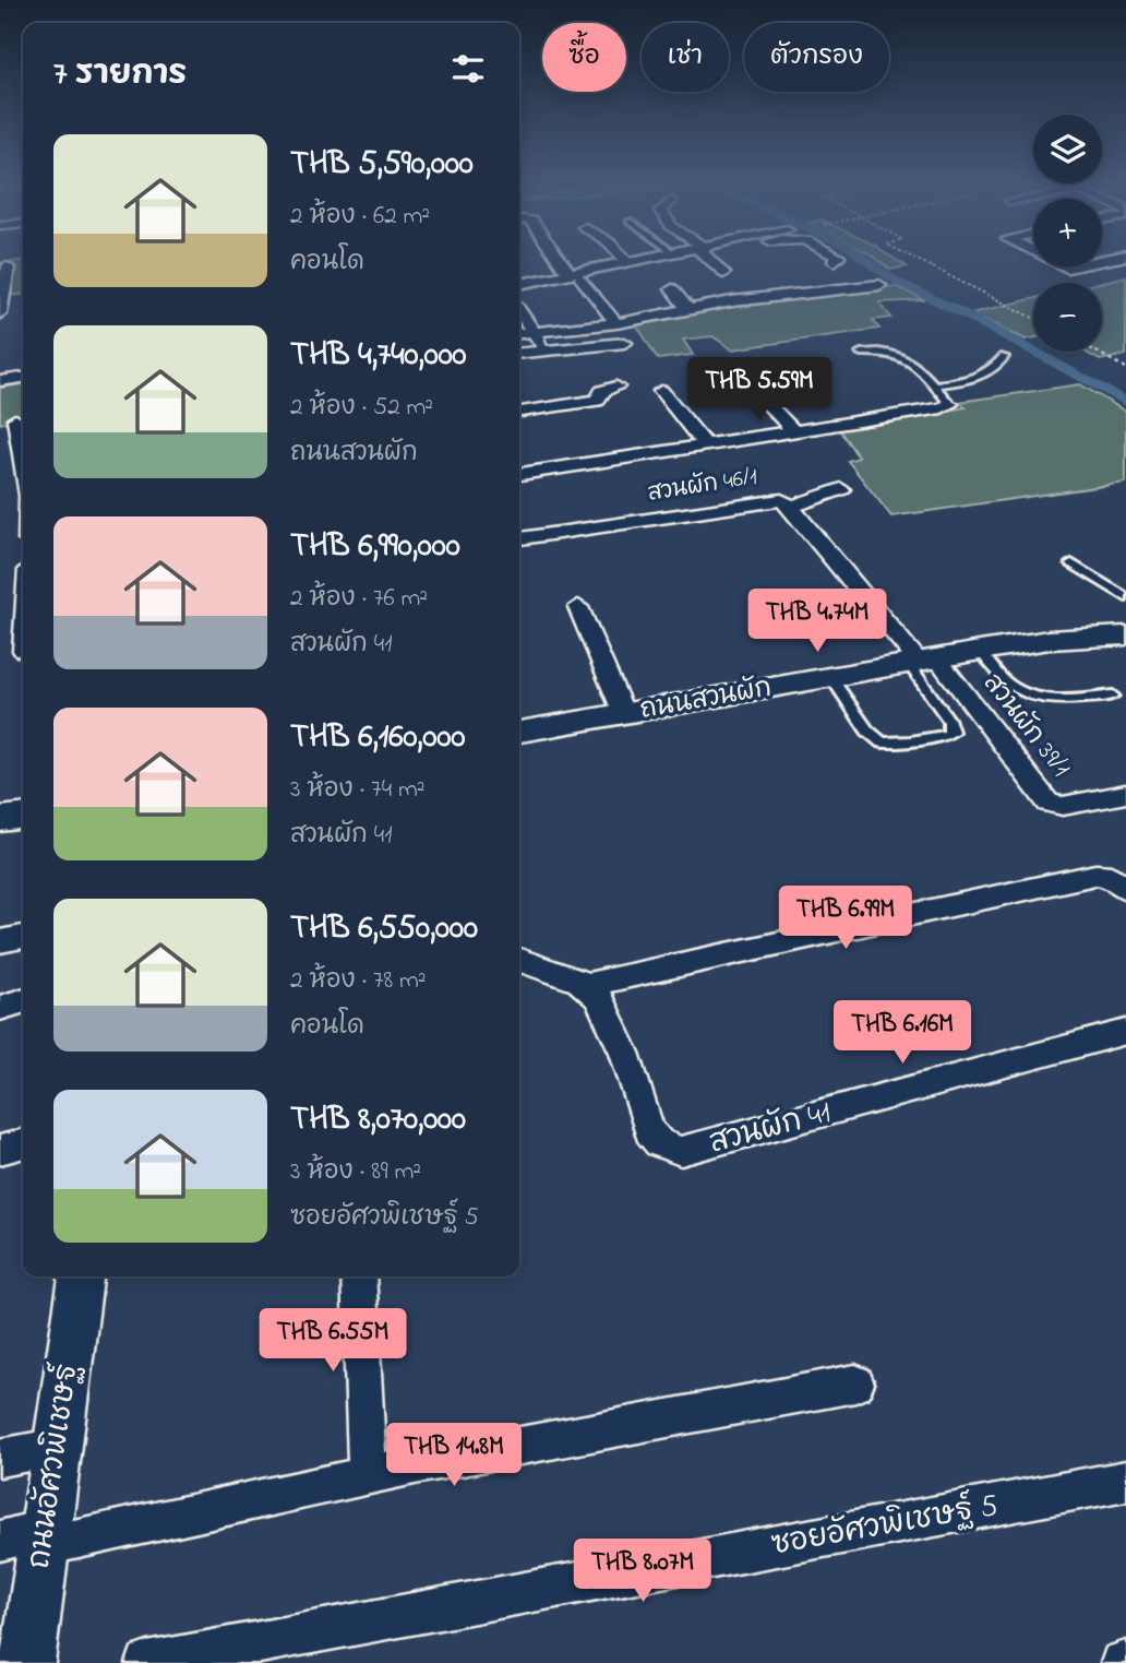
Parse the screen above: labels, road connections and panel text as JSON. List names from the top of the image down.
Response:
{
  "streets": {
    "street": [
      "สวนผัก 46/1",
      "ถนนสวนผัก",
      "สวนผัก 39/1",
      "สวนผัก 41",
      "ถนนอัศวพิเชษฐ์",
      "ซอยอัศวพิเชษฐ์ 5"
    ]
  },
  "crossings": [
    ["สวนผัก 46/1", "ถนนสวนผัก"],
    ["สวนผัก 46/1", "สวนผัก 39/1"],
    ["ถนนสวนผัก", "สวนผัก 39/1"]
  ],
  "page": {
    "chip": ["ซื้อ", "เช่า", "ตัวกรอง"],
    "heading": "7 รายการ",
    "map_buttons": ["+", "−"],
    "list": [
      {
        "name": "THB 5,590,000",
        "note": "2 ห้อง · 62 m² · คอนโด"
      },
      {
        "name": "THB 4,740,000",
        "note": "2 ห้อง · 52 m² · ถนนสวนผัก"
      },
      {
        "name": "THB 6,990,000",
        "note": "2 ห้อง · 76 m² · สวนผัก 41"
      },
      {
        "name": "THB 6,160,000",
        "note": "3 ห้อง · 74 m² · สวนผัก 41"
      },
      {
        "name": "THB 6,550,000",
        "note": "2 ห้อง · 78 m² · คอนโด"
      },
      {
        "name": "THB 8,070,000",
        "note": "3 ห้อง · 89 m² · ซอยอัศวพิเชษฐ์ 5"
      }
    ],
    "price": [
      "THB 5.59M",
      "THB 4.74M",
      "THB 6.99M",
      "THB 6.16M",
      "THB 6.55M",
      "THB 14.8M",
      "THB 8.07M"
    ]
  }
}
